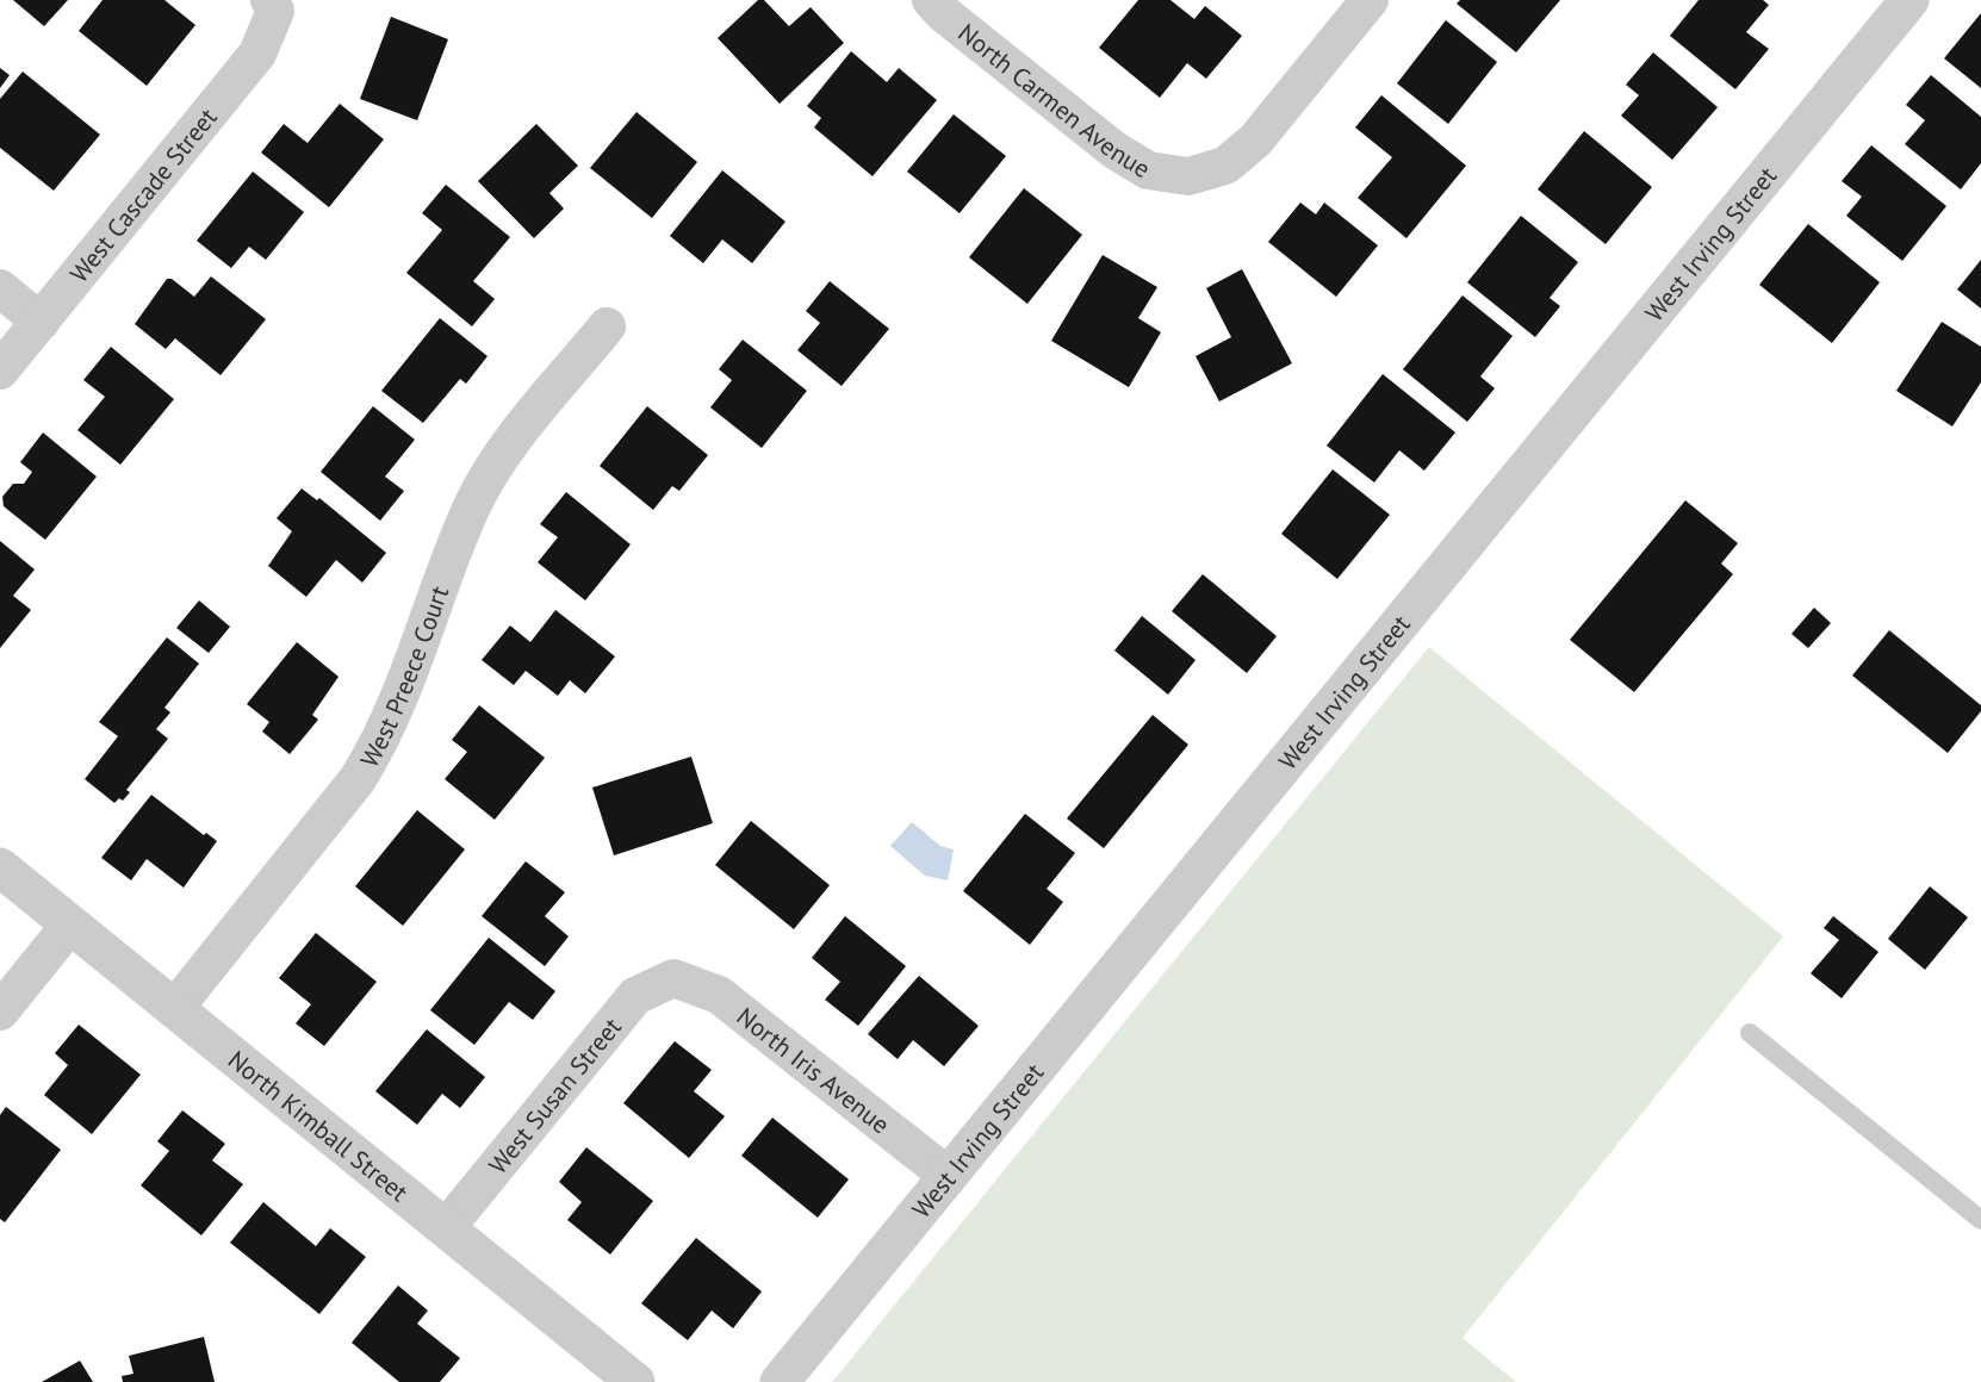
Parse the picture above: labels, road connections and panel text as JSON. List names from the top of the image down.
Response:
{
  "streets": {
    "street": [
      "North Carmen Avenue",
      "West Cascade Street",
      "West Irving Street",
      "West Preece Court",
      "North Iris Avenue",
      "West Susan Street",
      "North Kimball Street"
    ]
  },
  "crossings": [
    ["West Irving Street", "North Iris Avenue"],
    ["West Preece Court", "North Kimball Street"],
    ["North Iris Avenue", "West Susan Street"],
    ["West Susan Street", "North Kimball Street"]
  ]
}
